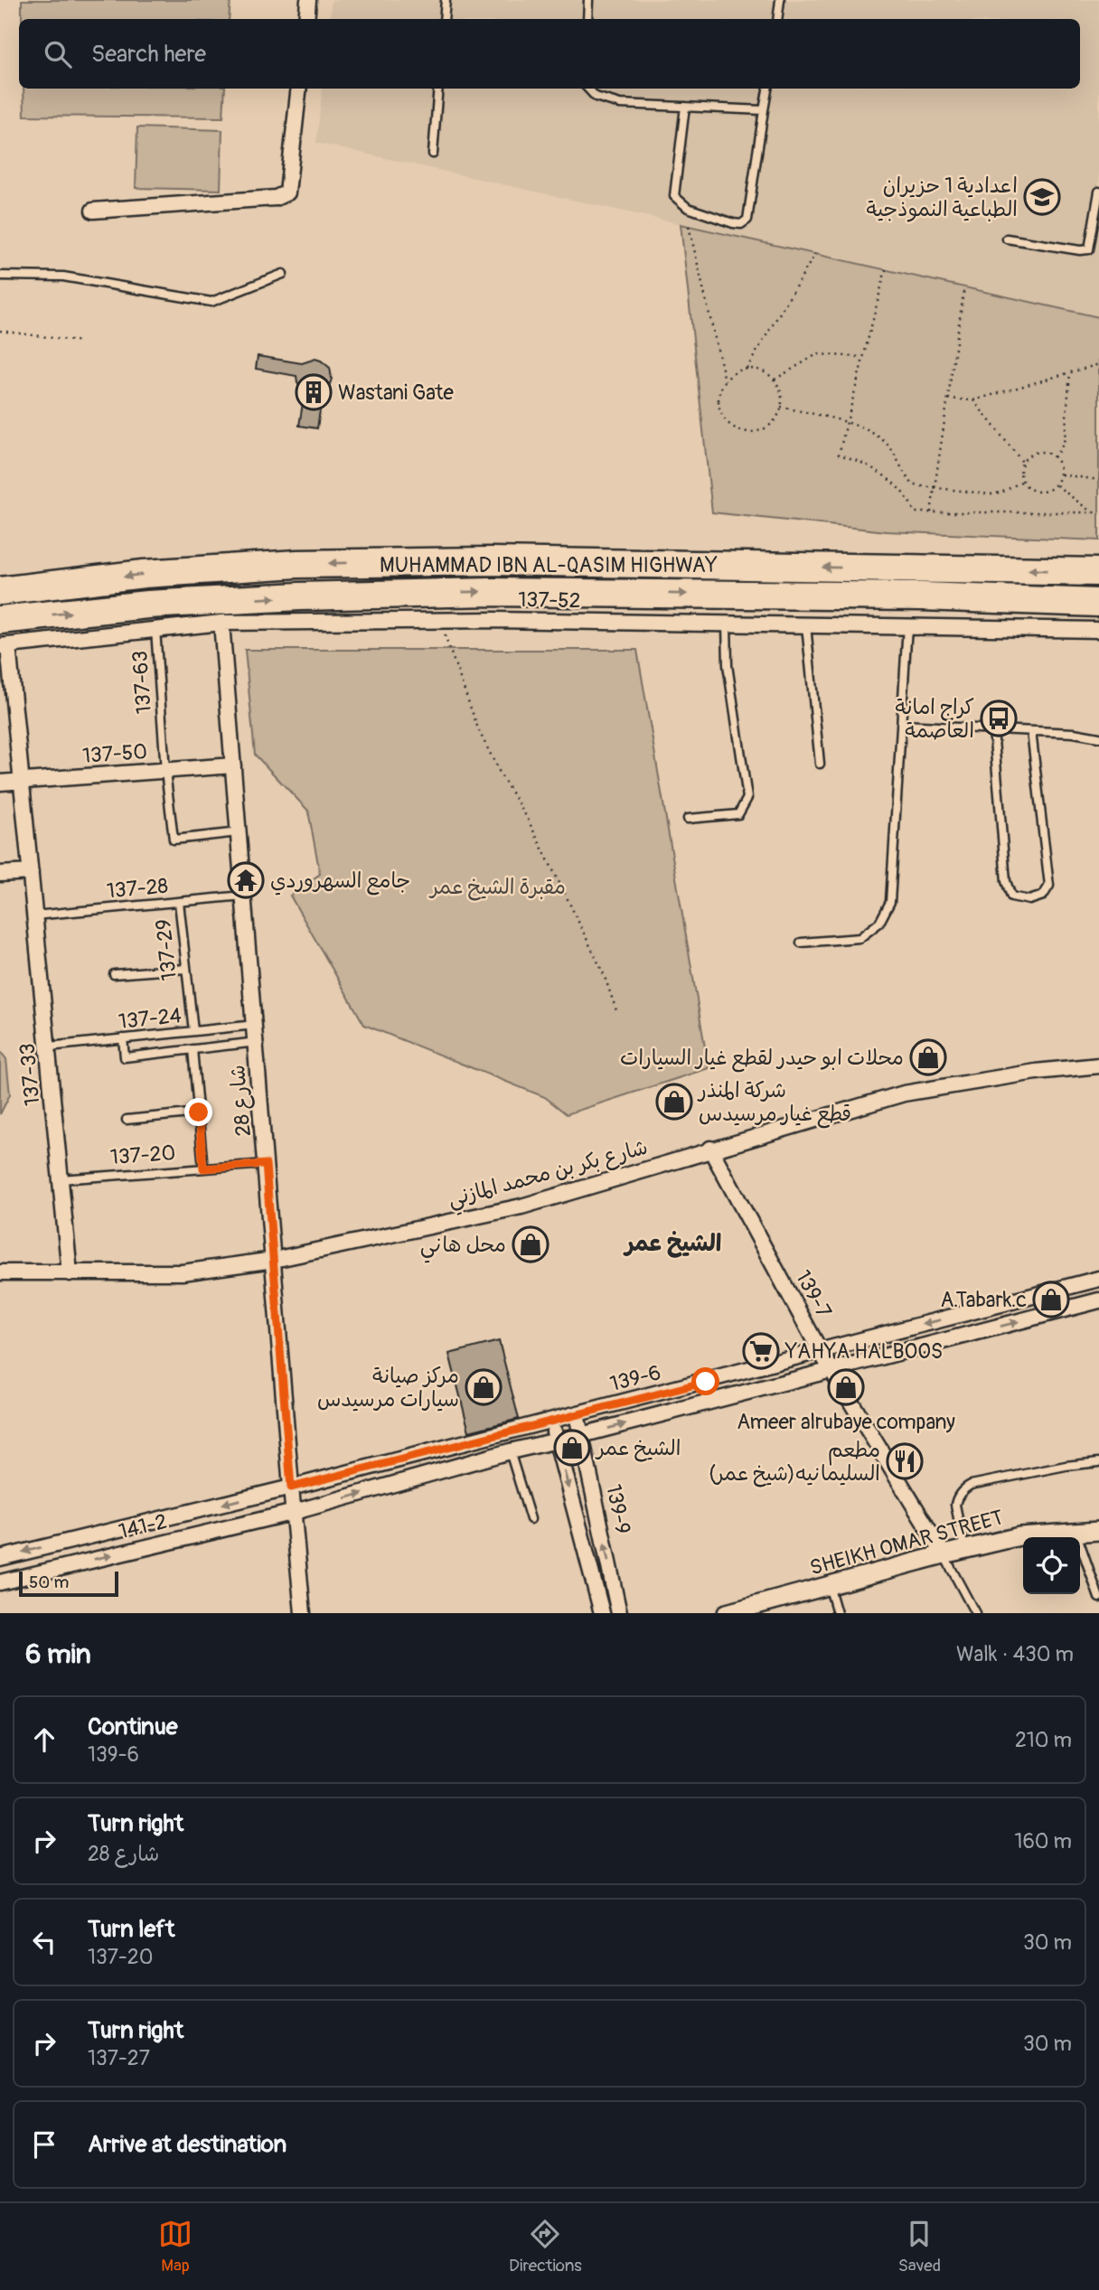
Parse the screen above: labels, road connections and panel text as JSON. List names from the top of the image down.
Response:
{
  "streets": {
    "highway": ["MUHAMMAD IBN AL-QASIM HIGHWAY"],
    "street": [
      "137-52",
      "137-50",
      "137-33",
      "شارع 28",
      "شارع بكر بن محمد المازني",
      "139-7",
      "139-6",
      "139-9",
      "141-2",
      "SHEIKH OMAR STREET"
    ],
    "lane": [
      "137-63",
      "137-28",
      "137-29",
      "137-24",
      "137-20"
    ]
  },
  "crossings": [
    ["MUHAMMAD IBN AL-QASIM HIGHWAY", "137-52"],
    ["MUHAMMAD IBN AL-QASIM HIGHWAY", "137-33"],
    ["137-52", "137-63"],
    ["137-52", "137-33"],
    ["137-52", "شارع 28"],
    ["137-63", "137-50"],
    ["137-63", "شارع 28"],
    ["137-50", "137-33"],
    ["137-50", "شارع 28"],
    ["137-28", "137-29"],
    ["137-28", "137-33"],
    ["137-28", "شارع 28"],
    ["137-29", "137-24"],
    ["137-24", "137-33"],
    ["137-24", "شارع 28"],
    ["137-33", "137-20"],
    ["137-33", "شارع بكر بن محمد المازني"],
    ["شارع 28", "137-20"],
    ["شارع 28", "شارع بكر بن محمد المازني"],
    ["شارع 28", "139-6"],
    ["شارع 28", "141-2"],
    ["شارع بكر بن محمد المازني", "139-7"],
    ["139-7", "139-6"],
    ["139-7", "SHEIKH OMAR STREET"],
    ["139-6", "139-9"],
    ["139-6", "141-2"]
  ],
  "districts": ["الشيخ عمر"],
  "parks": ["مقبرة الشيخ عمر"],
  "places": {
    "school or university": ["اعدادية 1 حزيران الطباعية النموذجية"],
    "building": ["Wastani Gate"],
    "bus stop": ["كراج امانة العاصمة"],
    "temple": ["جامع السهروردي"],
    "shop": [
      "محلات ابو حيدر لقطع غيار السيارات",
      "شركة المنذر قطع غيار مرسيدس",
      "محل هاني",
      "A.Tabark.c",
      "مركز صيانة سيارات مرسيدس",
      "Ameer alrubaye company",
      "الشيخ عمر"
    ],
    "supermarket": ["YAHYA HALBOOS"],
    "restaurant": ["مطعم السليمانيه(شيخ عمر)"]
  },
  "scale_bar": "50 m",
  "page": {
    "search": "Search here",
    "scale": "50 m",
    "heading": ["6 min", "Walk · 430 m"],
    "list": [
      ["Continue", "139-6", "210 m"],
      ["Turn right", "شارع 28", "160 m"],
      ["Turn left", "137-20", "30 m"],
      ["Turn right", "137-27", "30 m"],
      "Arrive at destination"
    ],
    "nav": ["Map", "Directions", "Saved"]
  }
}
